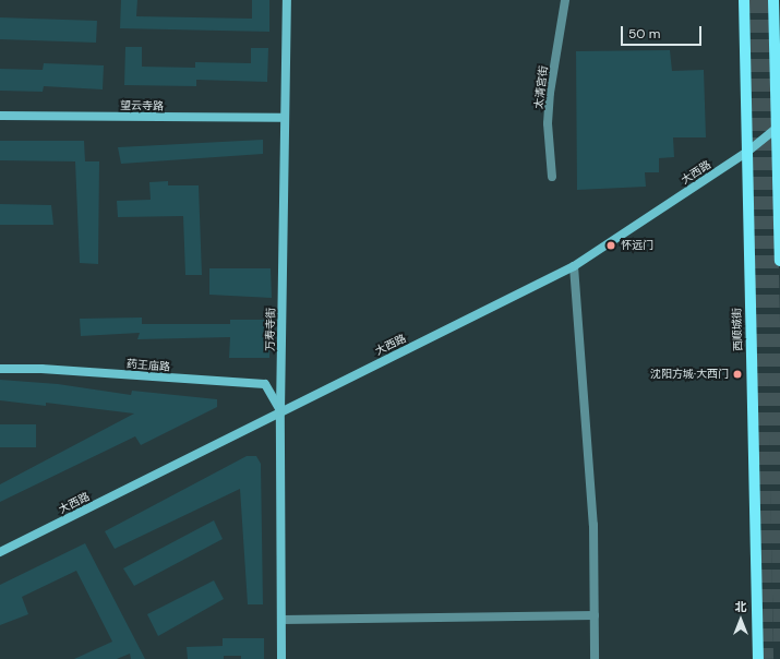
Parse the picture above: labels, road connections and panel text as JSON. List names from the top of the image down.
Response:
{
  "streets": {
    "main road": ["西顺城街"],
    "street": [
      "太清宫街",
      "望云寺路",
      "大西路",
      "万寿寺街",
      "药王庙路"
    ]
  },
  "crossings": [
    ["望云寺路", "万寿寺街"],
    ["大西路", "万寿寺街"],
    ["大西路", "西顺城街"],
    ["大西路", "药王庙路"],
    ["万寿寺街", "药王庙路"]
  ],
  "places": ["怀远门", "沈阳方城·大西门"],
  "scale_bar": "50 m",
  "north": "top"
}
